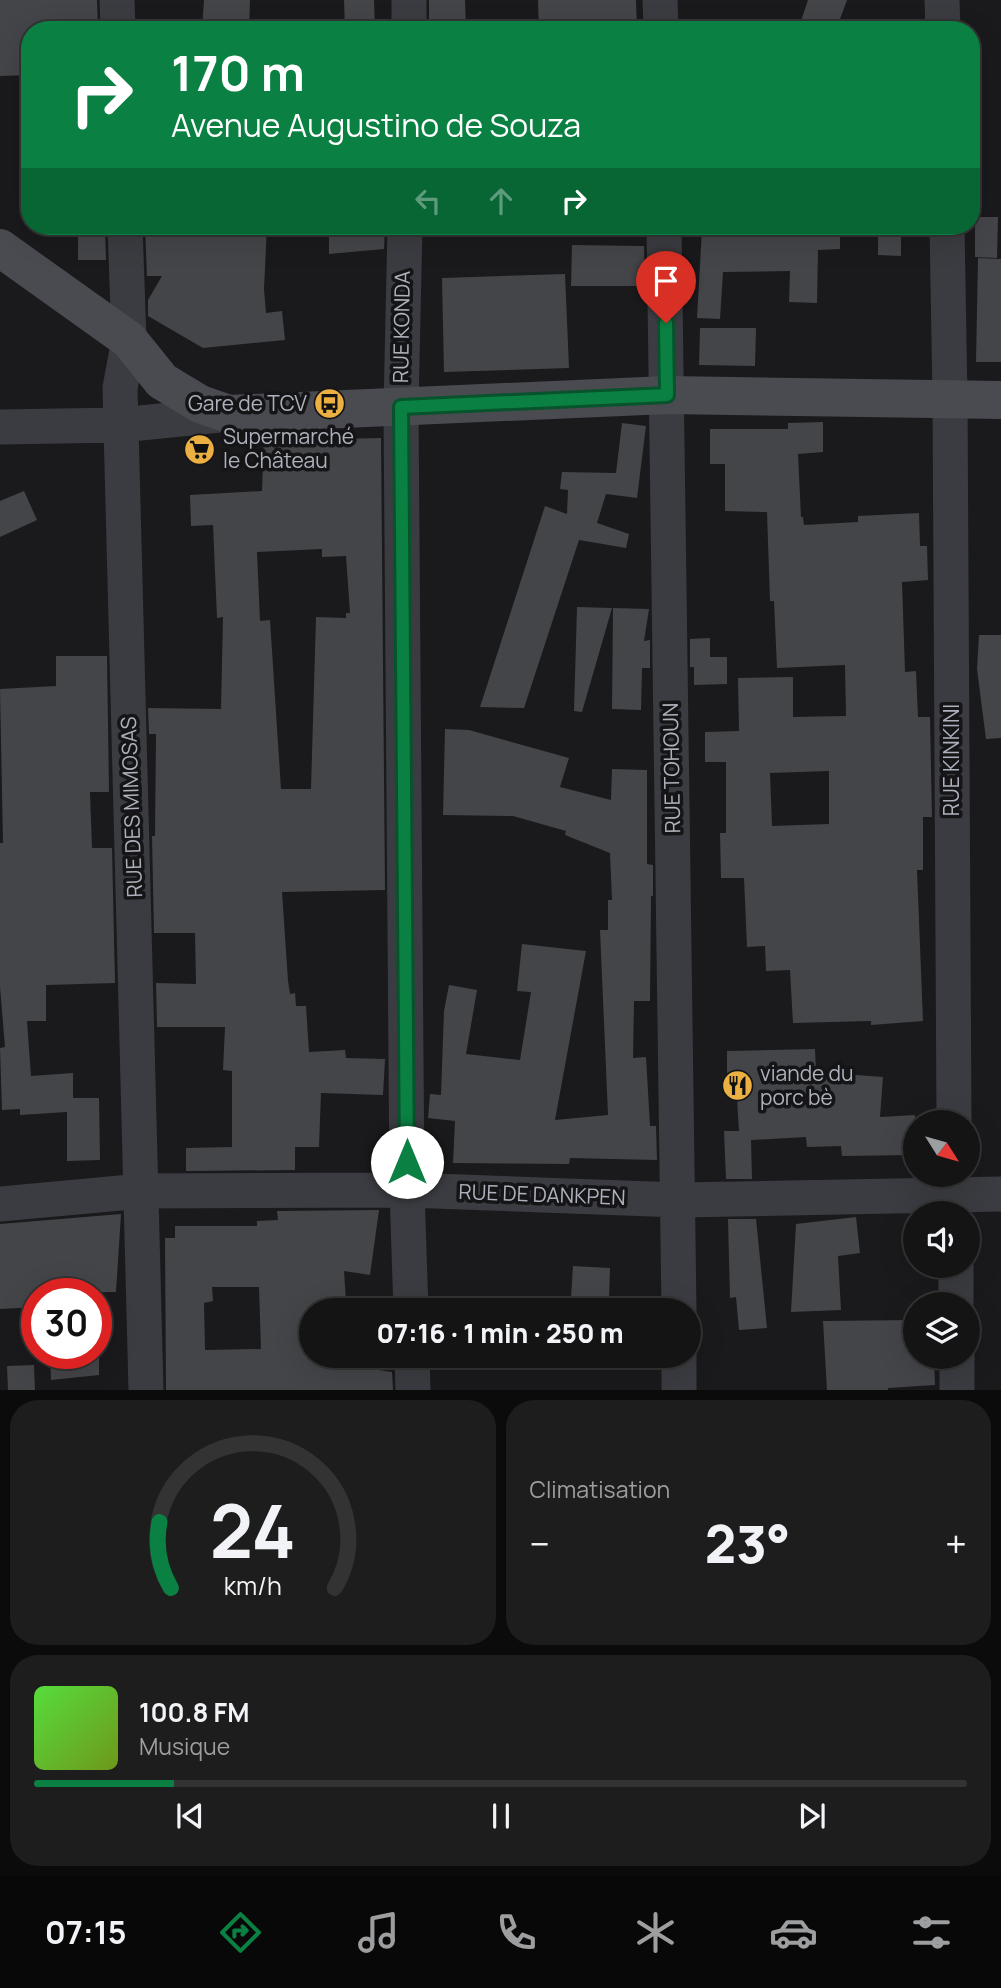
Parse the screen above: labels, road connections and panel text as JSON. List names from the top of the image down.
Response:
{
  "streets": {
    "street": [
      "RUE KONDA",
      "RUE KINKINI",
      "RUE TOHOUN",
      "RUE DES MIMOSAS",
      "RUE DE DANKPEN"
    ]
  },
  "crossings": [
    ["RUE KONDA", "RUE DE DANKPEN"],
    ["RUE TOHOUN", "RUE DE DANKPEN"],
    ["RUE DES MIMOSAS", "RUE DE DANKPEN"]
  ],
  "places": {
    "bus stop": ["Gare de TCV"],
    "supermarket": ["Supermarché le Château"],
    "restaurant": ["viande du porc bè"]
  },
  "north": "bottom right",
  "page": {
    "turn": ["170 m", "Avenue Augustino de Souza"],
    "limit": "30",
    "trip": "07:16 · 1 min · 250 m",
    "tile": "Climatisation",
    "heat": ["−", "23°", "+"],
    "song": ["100.8 FM", "Musique"],
    "tabs": "07:15",
    "gauge": ["24", "km/h"]
  }
}
